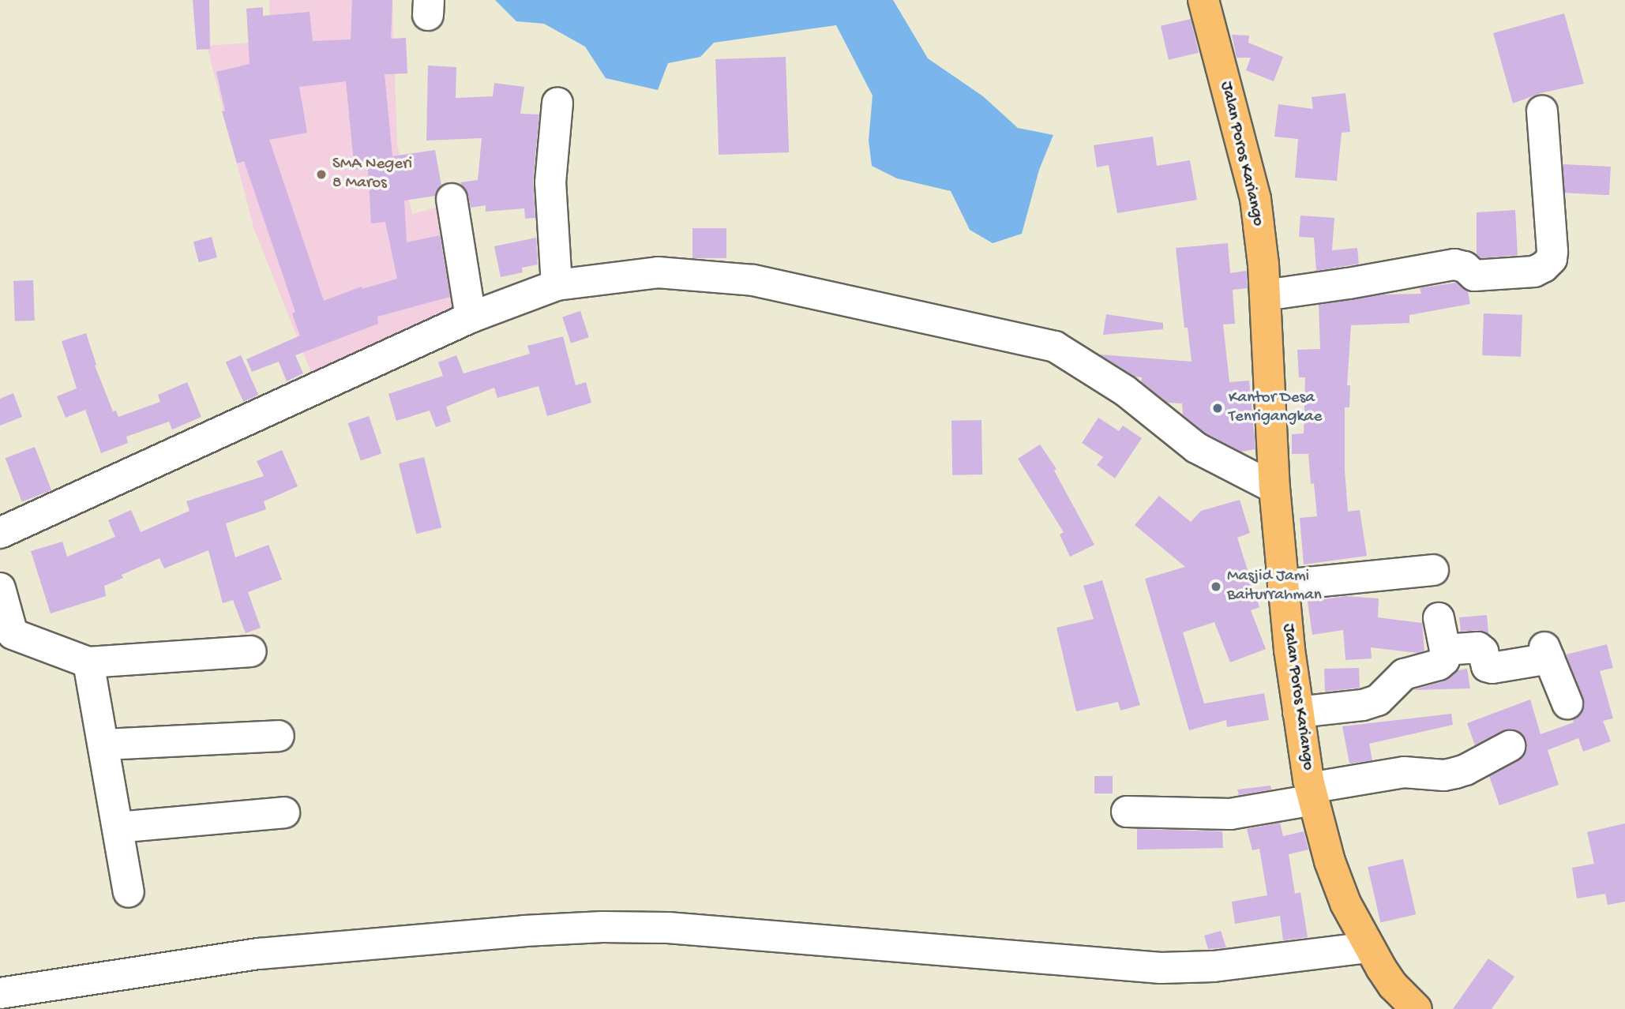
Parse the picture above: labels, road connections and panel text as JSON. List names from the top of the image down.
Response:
{
  "streets": {
    "main road": ["Jalan Poros Kariango"]
  },
  "places": ["SMA Negeri 8 Maros", "Kantor Desa Tenrigangkae", "Masjid Jami Baiturrahman"]
}
